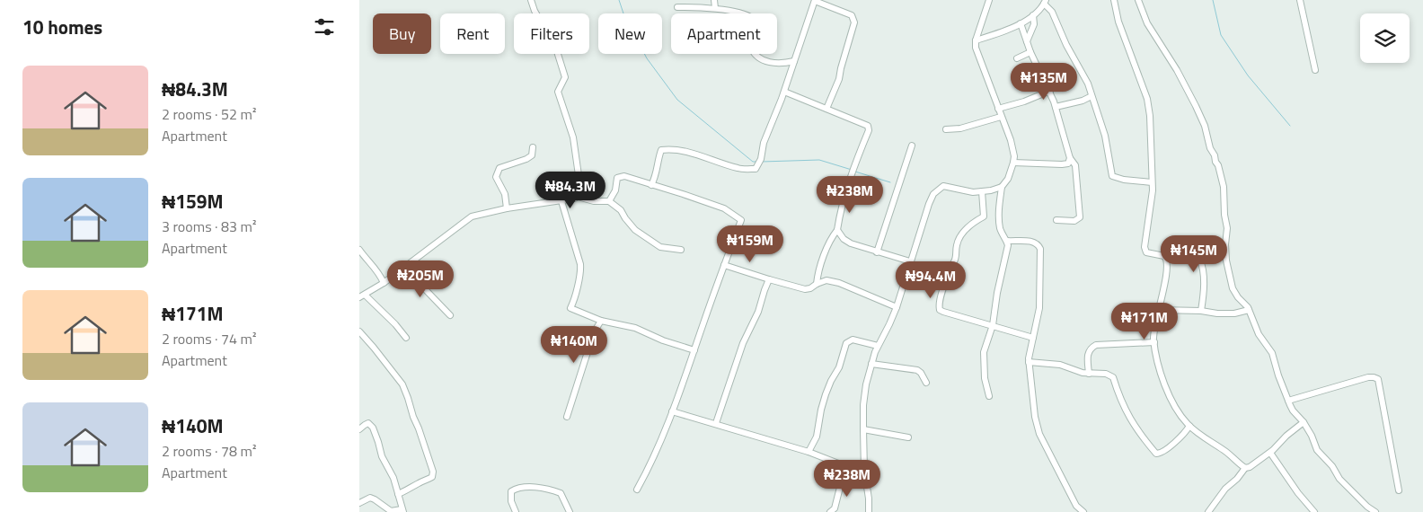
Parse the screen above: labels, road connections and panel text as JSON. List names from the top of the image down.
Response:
{
  "page": {
    "heading": "10 homes",
    "chip": [
      "Buy",
      "Rent",
      "Filters",
      "New",
      "Apartment"
    ],
    "list": [
      {
        "name": "₦84.3M",
        "note": "2 rooms · 52 m² · Apartment"
      },
      {
        "name": "₦159M",
        "note": "3 rooms · 83 m² · Apartment"
      },
      {
        "name": "₦171M",
        "note": "2 rooms · 74 m² · Apartment"
      },
      {
        "name": "₦140M",
        "note": "2 rooms · 78 m² · Apartment"
      }
    ],
    "price": [
      "₦135M",
      "₦84.3M",
      "₦238M",
      "₦159M",
      "₦145M",
      "₦205M",
      "₦94.4M",
      "₦171M",
      "₦140M",
      "₦238M"
    ]
  }
}
